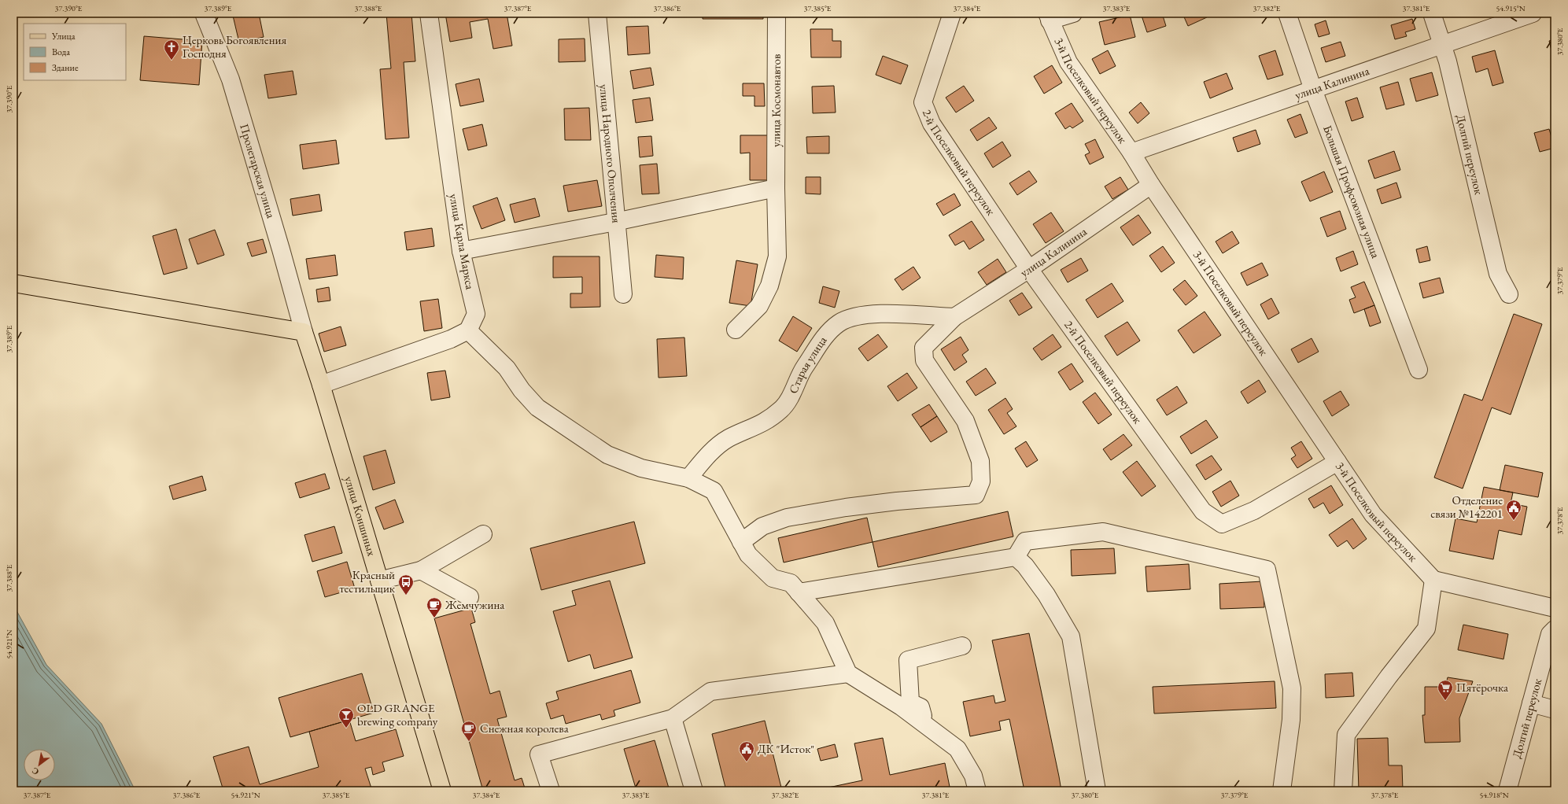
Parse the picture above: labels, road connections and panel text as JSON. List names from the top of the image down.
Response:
{
  "streets": {
    "main road": ["улица Коншиных"],
    "street": [
      "улица Калинина",
      "3-й Поселковый переулок",
      "улица Космонавтов",
      "улица Народного Ополчения",
      "Долгий переулок",
      "2-й Поселковый переулок",
      "Пролетарская улица",
      "Большая Профсоюзная улица",
      "улица Карла Маркса",
      "Старая улица"
    ]
  },
  "crossings": [
    ["улица Калинина", "3-й Поселковый переулок"],
    ["улица Калинина", "Долгий переулок"],
    ["улица Калинина", "2-й Поселковый переулок"],
    ["улица Калинина", "Большая Профсоюзная улица"],
    ["улица Калинина", "Старая улица"],
    ["3-й Поселковый переулок", "2-й Поселковый переулок"],
    ["Пролетарская улица", "улица Коншиных"]
  ],
  "places": {
    "church": ["Церковь Богоявления Господня"],
    "public building": ["Отделение связи №142201", "ДК \"Исток\""],
    "bus stop": ["Красный тестильщик"],
    "cafe": ["Жемчужина", "Снежная королева"],
    "supermarket": ["Пятёрочка"],
    "bar": ["OLD GRANGE brewing company"]
  },
  "legend": ["Улица", "Вода", "Здание"],
  "north": "bottom left",
  "coordinates": [
    "37.390°E",
    "37.389°E",
    "37.388°E",
    "37.387°E",
    "37.386°E",
    "37.385°E",
    "37.384°E",
    "37.383°E",
    "37.382°E",
    "37.381°E",
    "54.915°N",
    "37.380°E",
    "37.379°E",
    "37.378°E",
    "54.921°N",
    "54.918°N"
  ]
}
